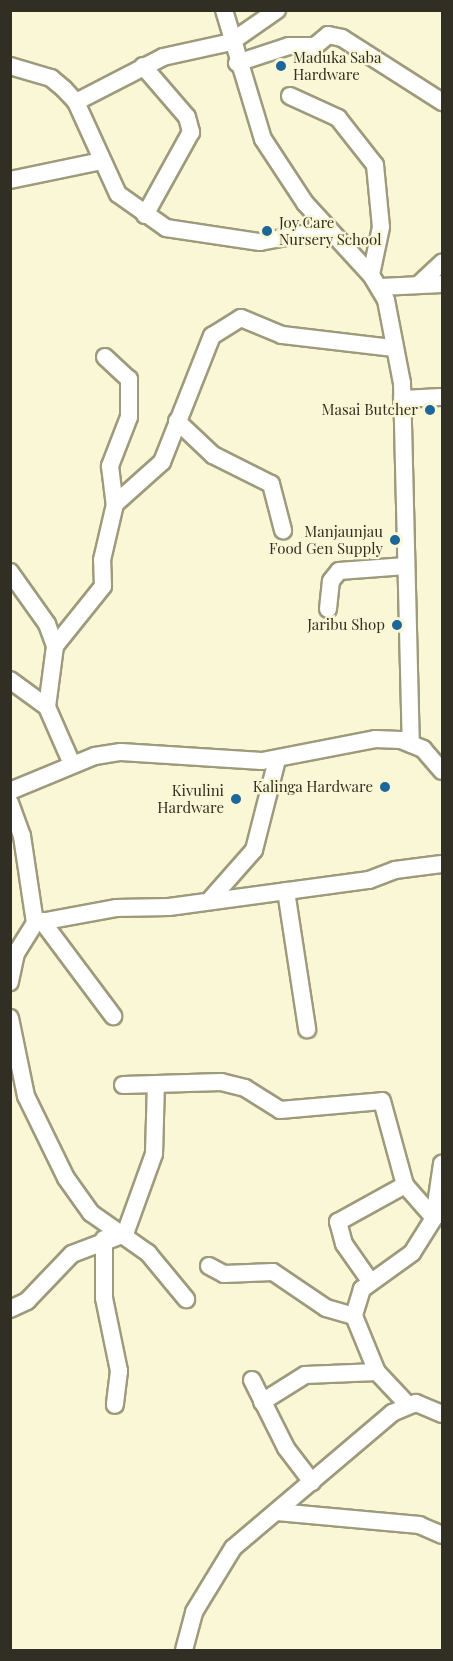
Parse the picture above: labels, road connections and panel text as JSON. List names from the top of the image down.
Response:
{
  "places": [
    "Maduka Saba Hardware",
    "Joy Care Nursery School",
    "Masai Butcher",
    "Manjaunjau Food Gen Supply",
    "Jaribu Shop",
    "Kalinga Hardware",
    "Kivulini Hardware"
  ]
}
